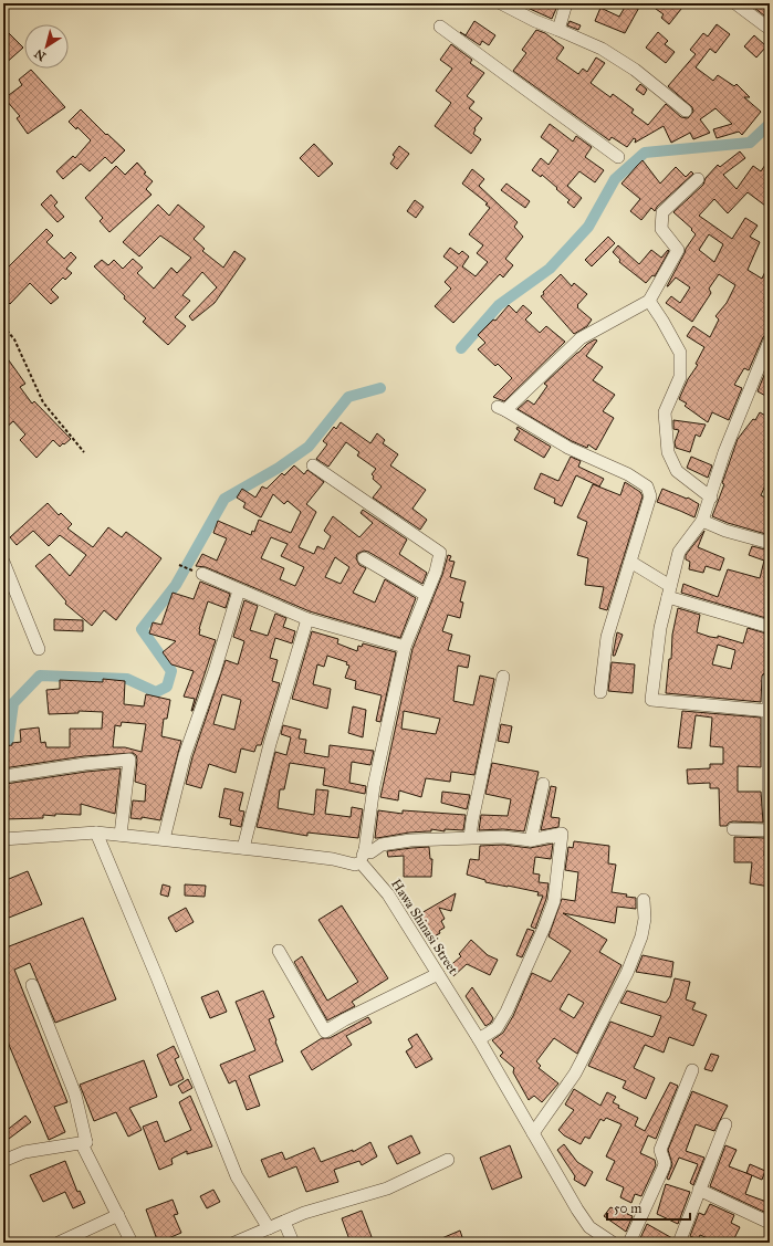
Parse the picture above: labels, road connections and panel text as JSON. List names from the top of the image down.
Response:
{
  "streets": {
    "street": ["Hawa Shinasi Street"]
  },
  "scale_bar": "50 m",
  "north": "bottom left"
}
